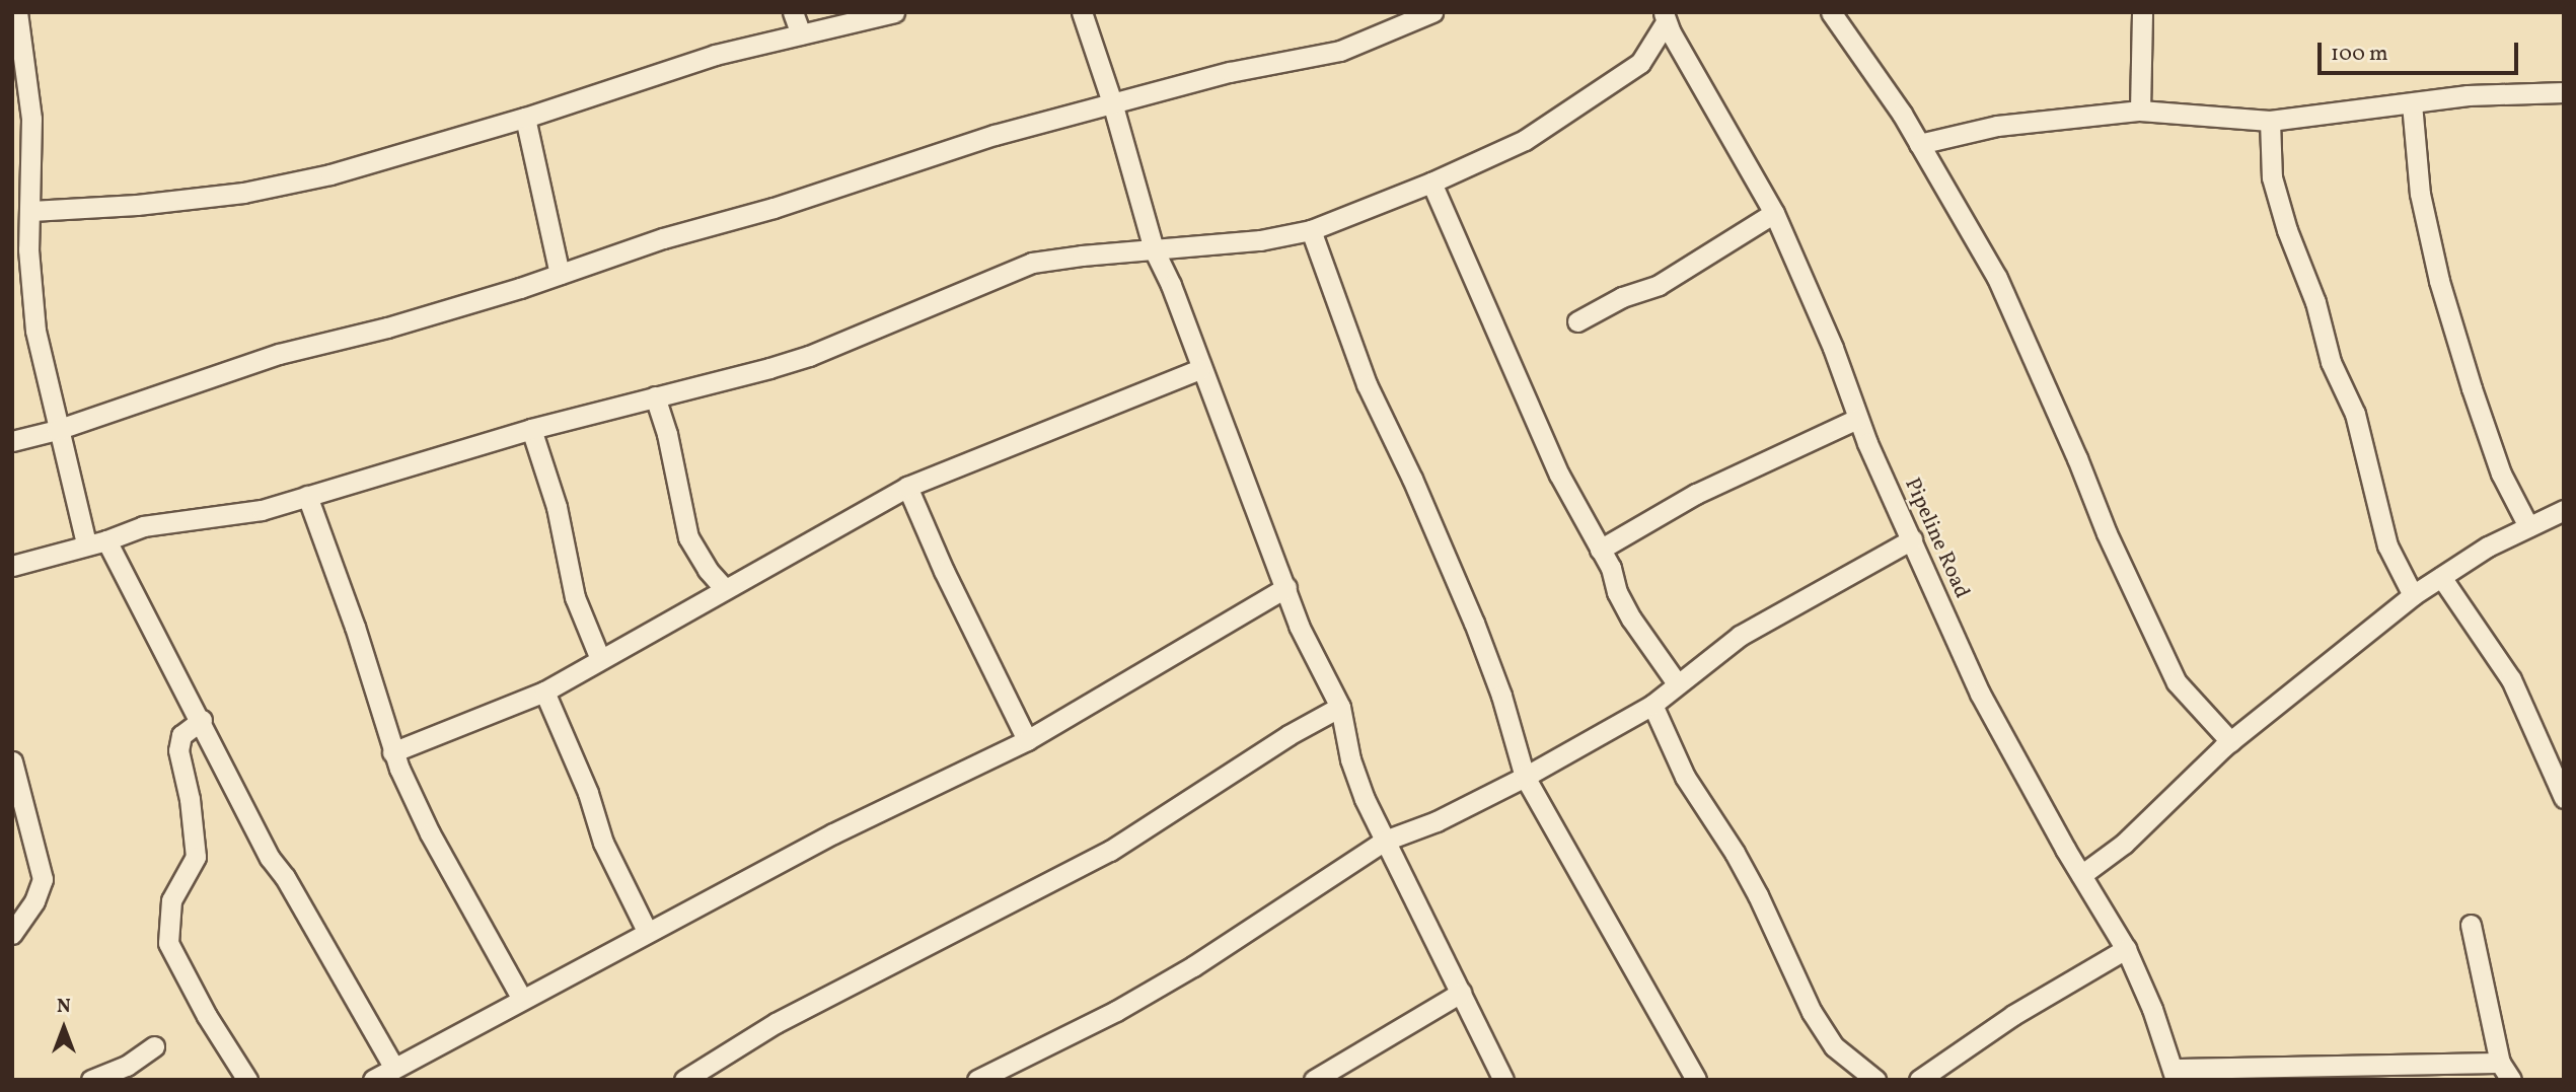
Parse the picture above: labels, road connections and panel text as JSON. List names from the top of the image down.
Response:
{
  "streets": {
    "street": ["Pipeline Road"]
  },
  "scale_bar": "100 m",
  "north": "top"
}
